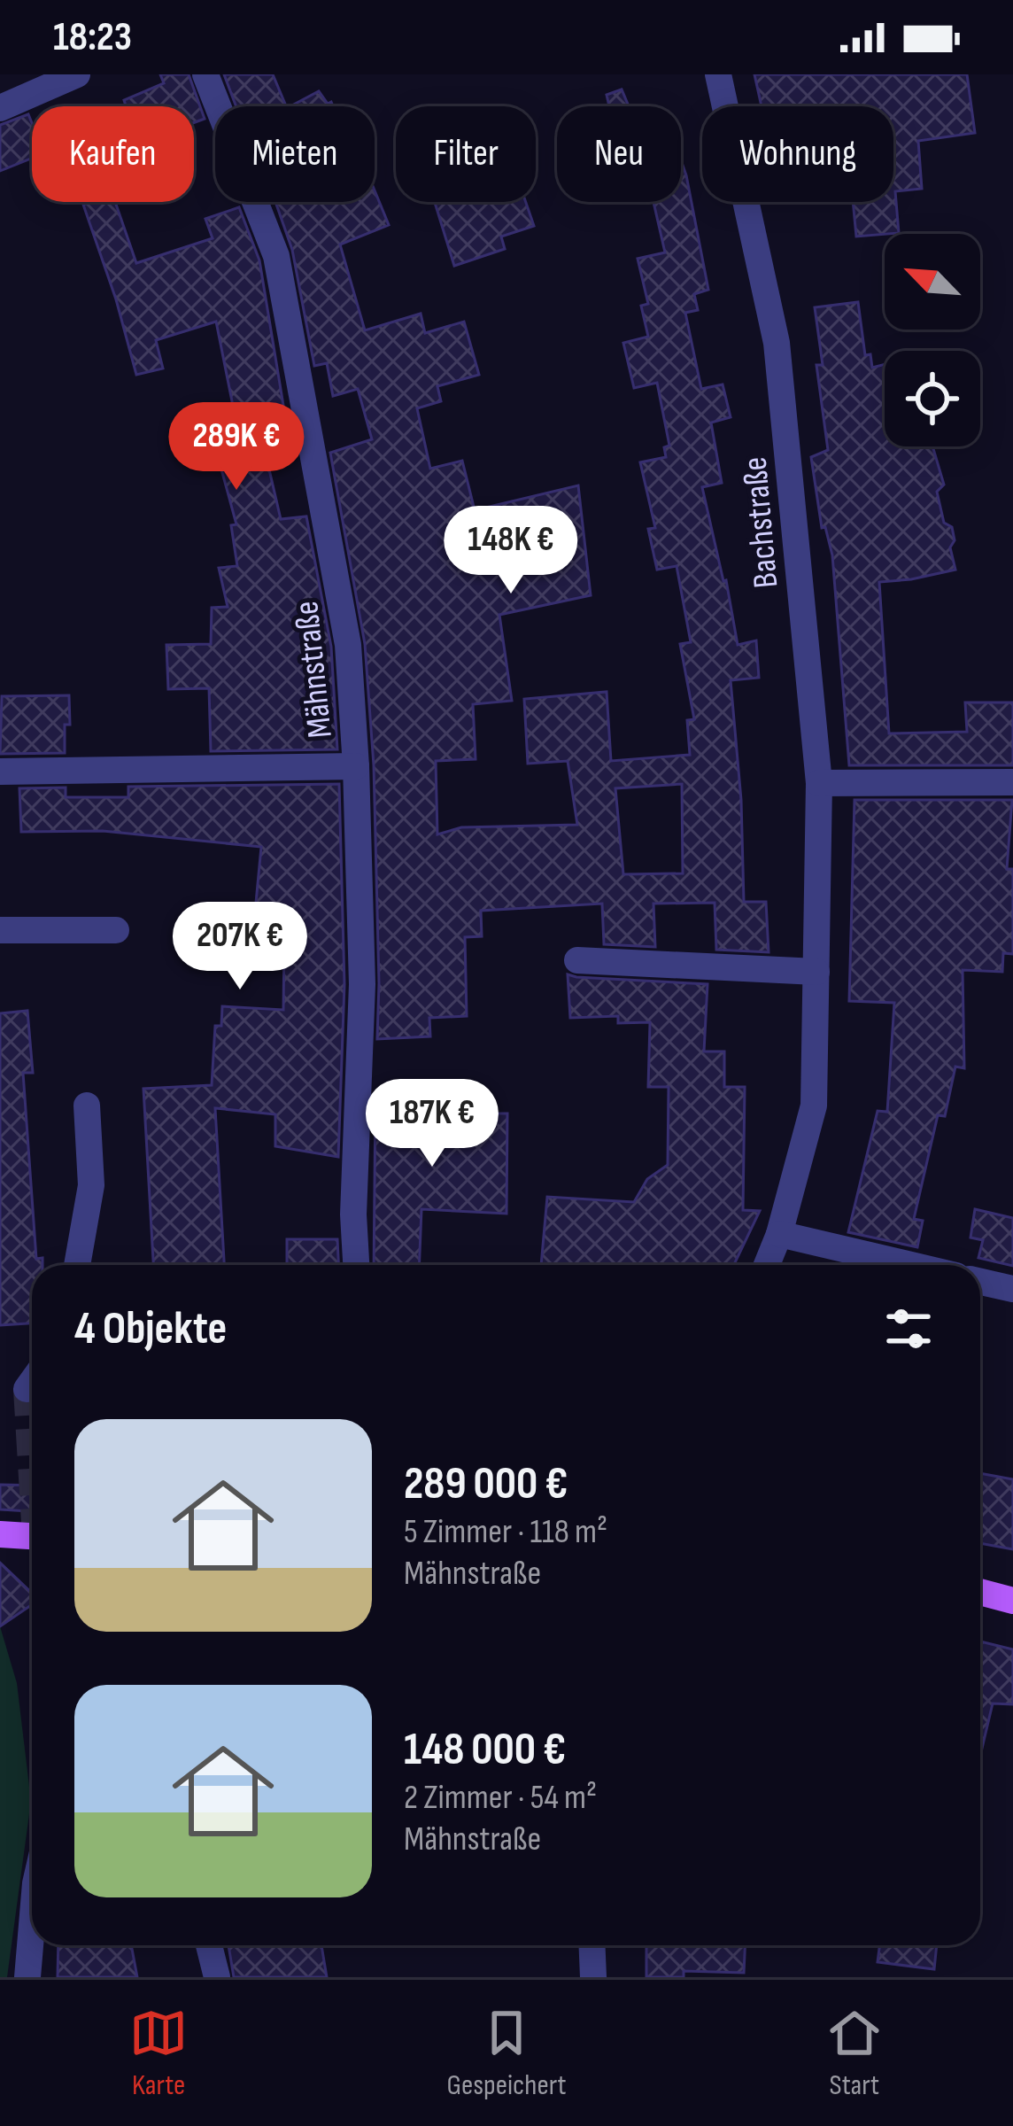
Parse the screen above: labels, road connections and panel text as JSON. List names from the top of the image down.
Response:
{
  "streets": {
    "street": ["Bachstraße", "Mähnstraße"]
  },
  "north": "top left",
  "page": {
    "status": "18:23",
    "chip": [
      "Kaufen",
      "Mieten",
      "Filter",
      "Neu",
      "Wohnung"
    ],
    "price": [
      "289K €",
      "148K €",
      "207K €",
      "187K €"
    ],
    "heading": "4 Objekte",
    "list": [
      {
        "name": "289 000 €",
        "note": "5 Zimmer · 118 m² · Mähnstraße"
      },
      {
        "name": "148 000 €",
        "note": "2 Zimmer · 54 m² · Mähnstraße"
      }
    ],
    "tabs": ["Karte", "Gespeichert", "Start"]
  }
}
